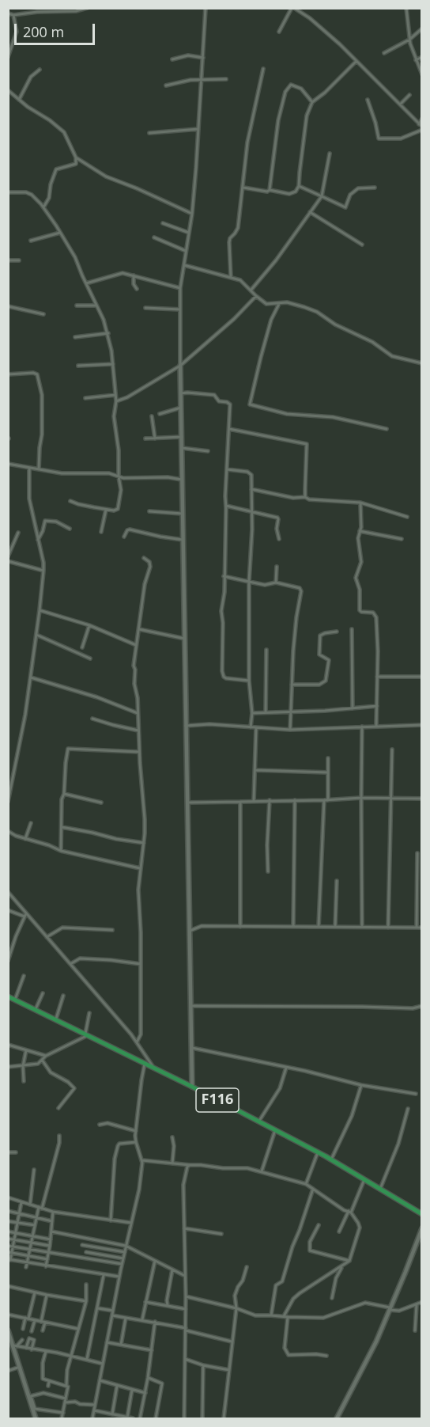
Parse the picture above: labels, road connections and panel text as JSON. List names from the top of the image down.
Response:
{
  "streets": {
    "main road": ["F116"]
  },
  "scale_bar": "200 m"
}
